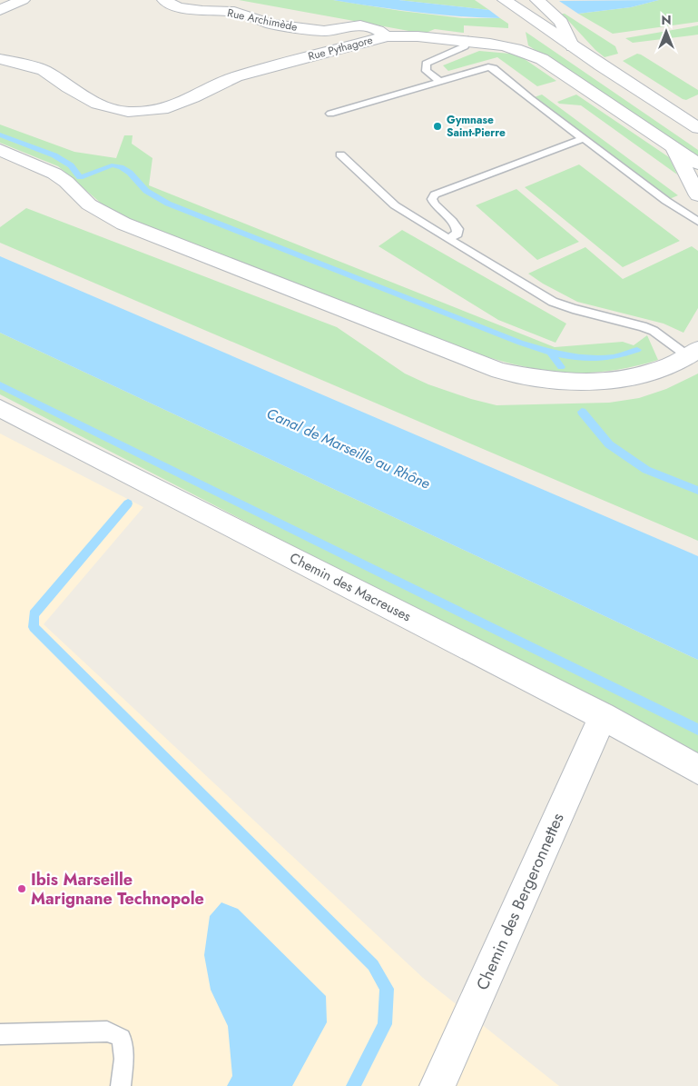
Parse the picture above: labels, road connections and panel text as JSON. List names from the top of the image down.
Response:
{
  "streets": {
    "street": [
      "Rue Archimède",
      "Rue Pythagore",
      "Chemin des Macreuses",
      "Chemin des Bergeronnettes"
    ]
  },
  "crossings": [
    ["Rue Archimède", "Rue Pythagore"],
    ["Chemin des Macreuses", "Chemin des Bergeronnettes"]
  ],
  "water": ["Canal de Marseille au Rhône"],
  "places": ["Gymnase Saint-Pierre", "Ibis Marseille Marignane Technopole"],
  "north": "top"
}
